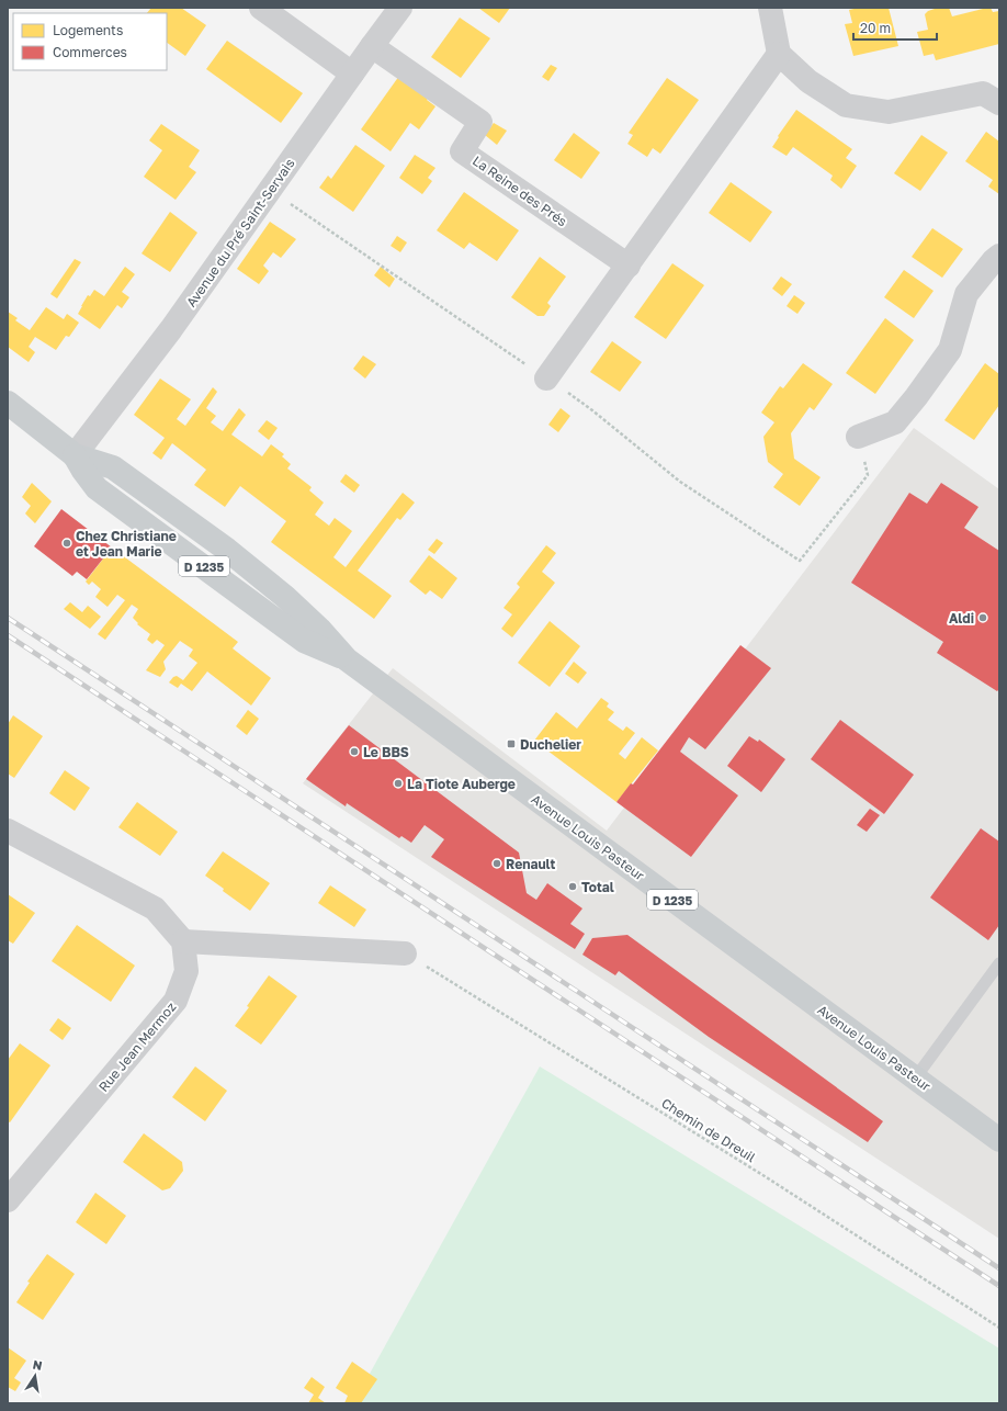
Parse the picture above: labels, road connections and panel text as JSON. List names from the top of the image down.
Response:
{
  "streets": {
    "main road": ["D 1235", "Avenue Louis Pasteur"],
    "street": ["La Reine des Prés", "Avenue du Pré Saint-Servais", "Rue Jean Mermoz"],
    "path": ["Chemin de Dreuil"]
  },
  "crossings": [
    ["La Reine des Prés", "Avenue du Pré Saint-Servais"],
    ["Avenue du Pré Saint-Servais", "Avenue Louis Pasteur"]
  ],
  "places": {
    "other": [
      "Chez Christiane et Jean Marie",
      "Aldi",
      "Le BBS",
      "La Tiote Auberge",
      "Renault",
      "Total"
    ],
    "transit": ["Duchelier"]
  },
  "legend": ["Logements", "Commerces"],
  "scale_bar": "20 m",
  "north": "top"
}
